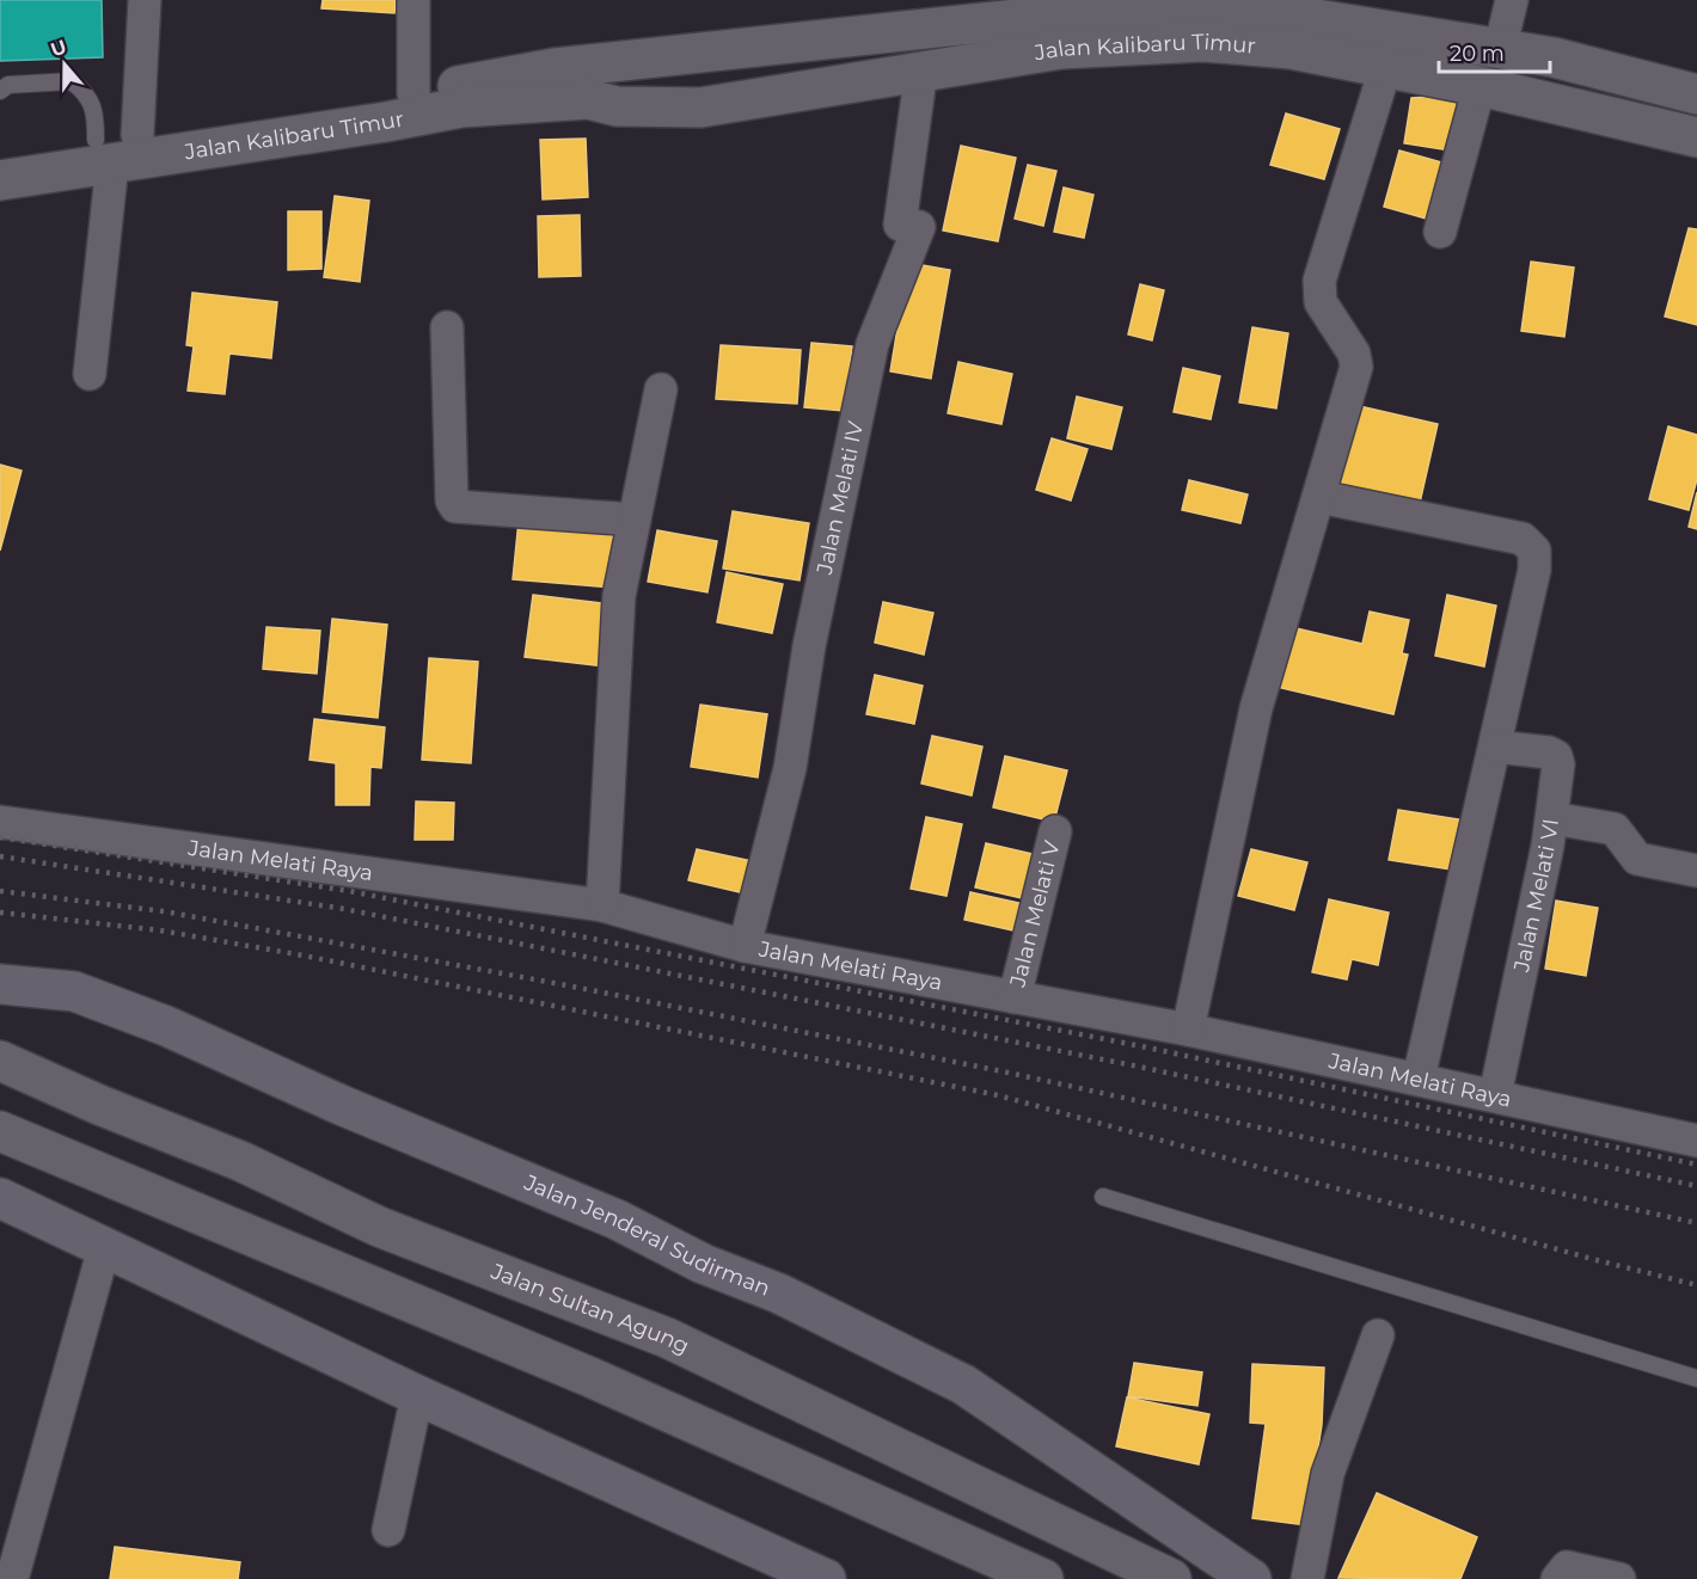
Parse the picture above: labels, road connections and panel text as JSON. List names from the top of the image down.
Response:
{
  "streets": {
    "highway": ["Jalan Sultan Agung"],
    "main road": ["Jalan Jenderal Sudirman"],
    "street": [
      "Jalan Kalibaru Timur",
      "Jalan Melati IV",
      "Jalan Melati Raya",
      "Jalan Melati VI",
      "Jalan Melati V"
    ]
  },
  "crossings": [
    ["Jalan Kalibaru Timur", "Jalan Melati IV"],
    ["Jalan Melati IV", "Jalan Melati Raya"],
    ["Jalan Melati Raya", "Jalan Melati VI"],
    ["Jalan Melati Raya", "Jalan Melati V"]
  ],
  "scale_bar": "20 m",
  "north": "top"
}
